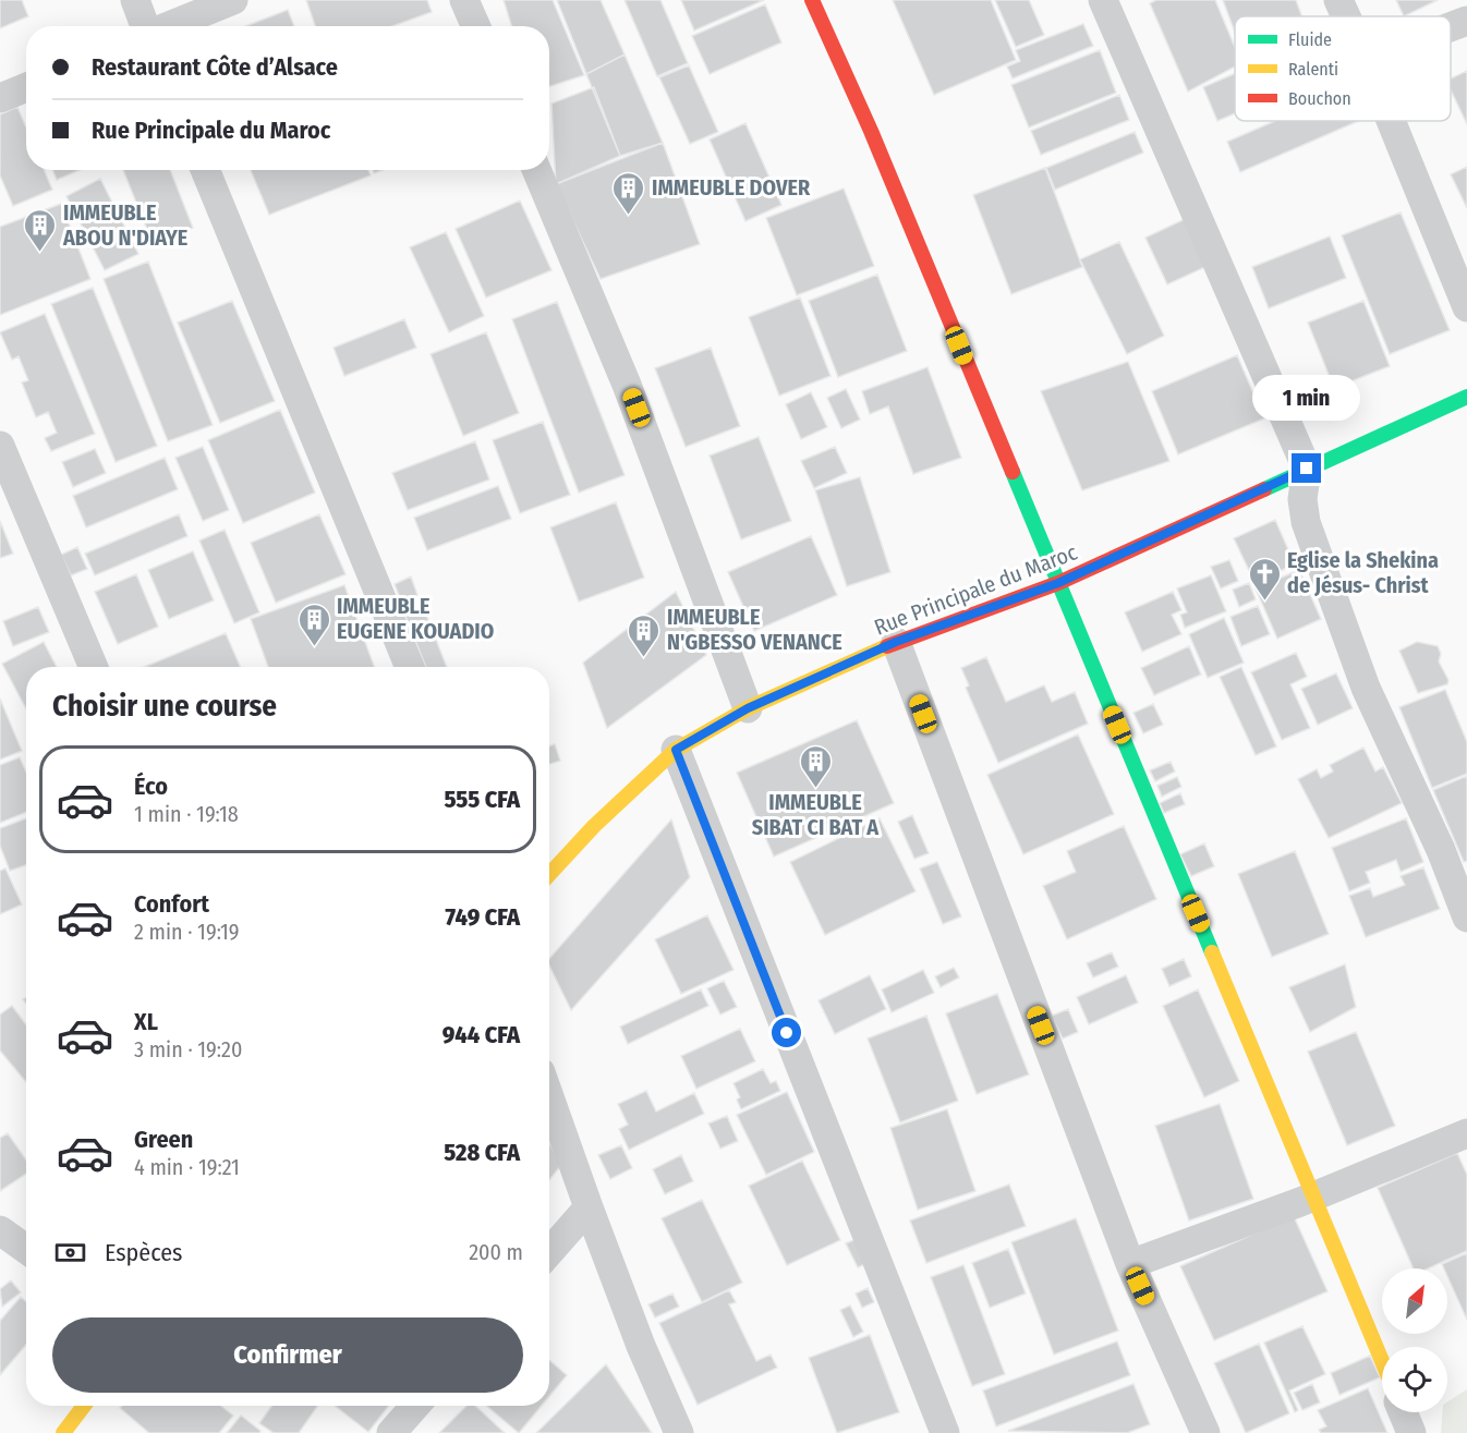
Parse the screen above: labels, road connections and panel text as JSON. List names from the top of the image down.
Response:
{
  "streets": {
    "street": ["Rue Principale du Maroc"]
  },
  "places": {
    "building": [
      "IMMEUBLE DOVER",
      "IMMEUBLE ABOU N'DIAYE",
      "IMMEUBLE EUGENE KOUADIO",
      "IMMEUBLE N'GBESSO VENANCE",
      "IMMEUBLE SIBAT CI BAT A"
    ],
    "church": ["Eglise la Shekina de Jésus- Christ"]
  },
  "legend": ["Fluide", "Ralenti", "Bouchon"],
  "north": "top right",
  "page": {
    "banner": ["Restaurant Côte d’Alsace", "Rue Principale du Maroc"],
    "bubble": "1 min",
    "heading": "Choisir une course",
    "list": [
      {
        "name": "Éco",
        "note": "1 min · 19:18",
        "value": "555 CFA"
      },
      {
        "name": "Confort",
        "note": "2 min · 19:19",
        "value": "749 CFA"
      },
      {
        "name": "XL",
        "note": "3 min · 19:20",
        "value": "944 CFA"
      },
      {
        "name": "Green",
        "note": "4 min · 19:21",
        "value": "528 CFA"
      }
    ],
    "pay": ["Espèces", "200 m"],
    "buttons": "Confirmer"
  }
}
